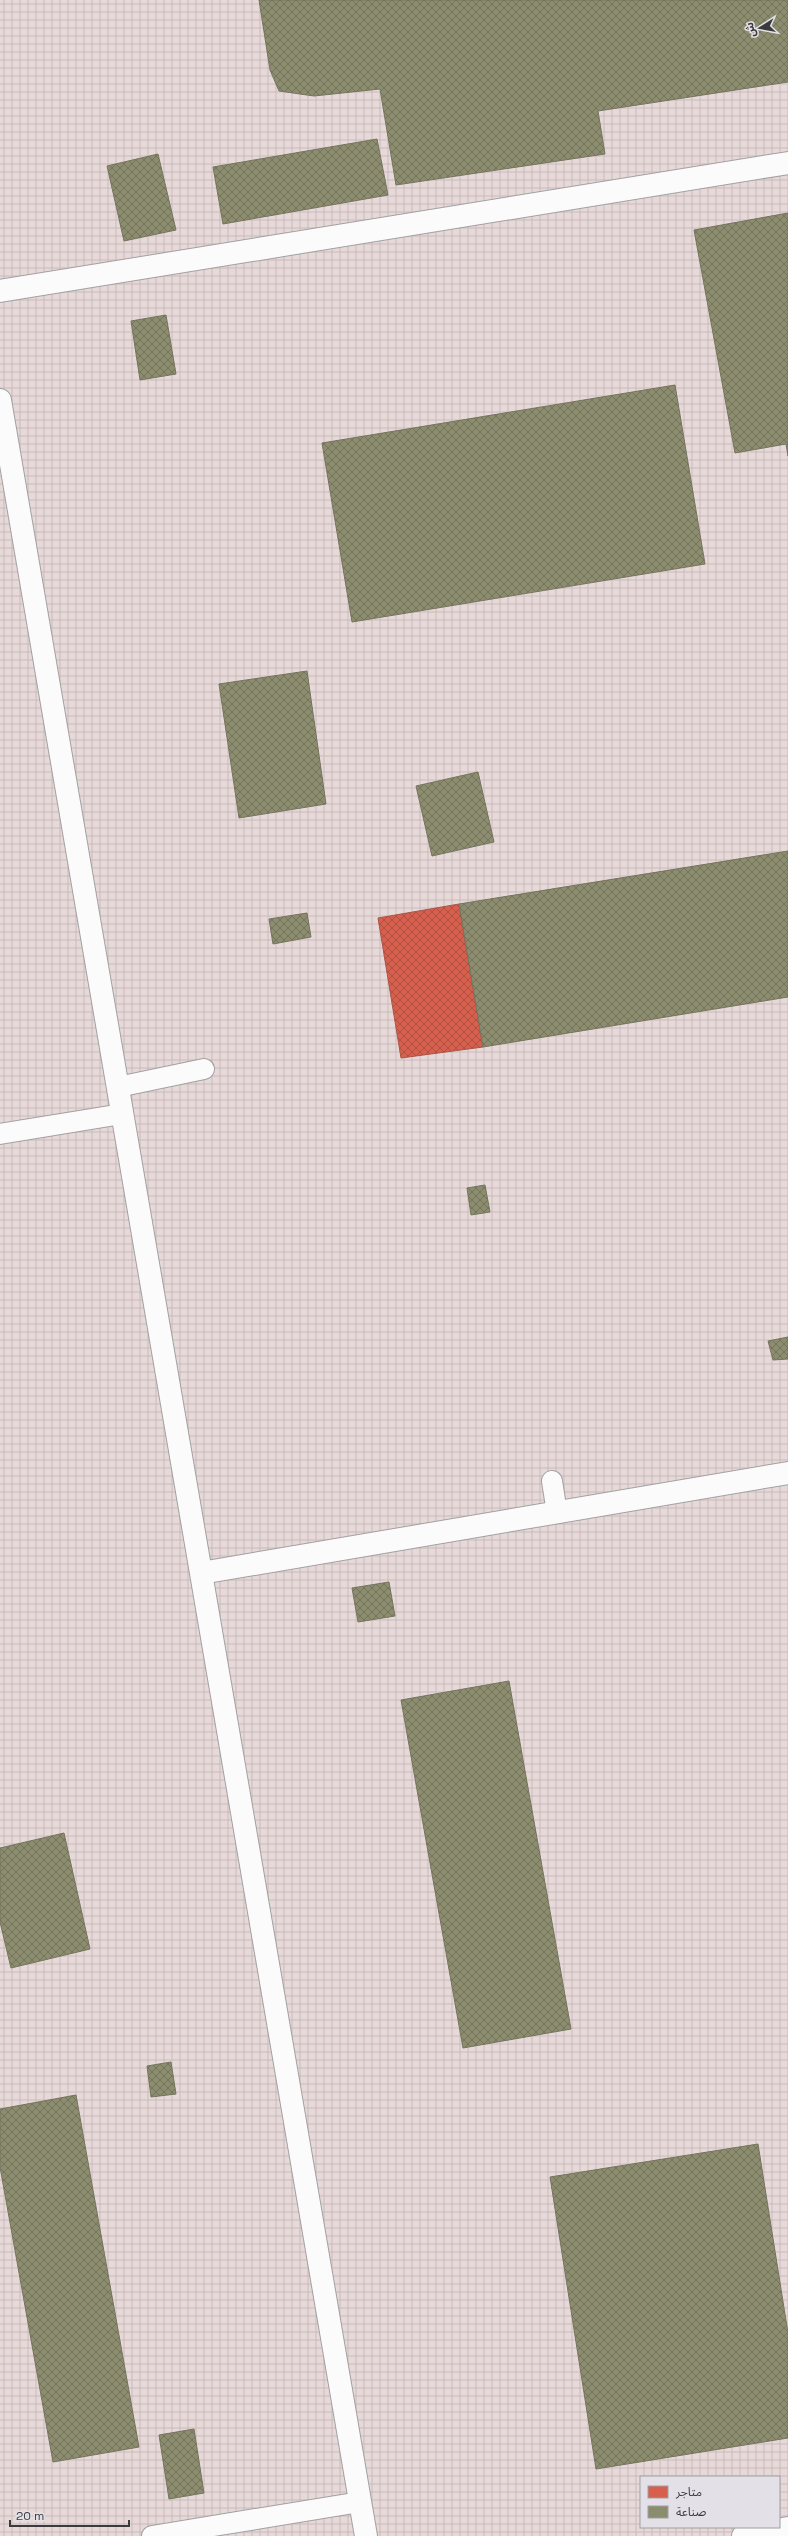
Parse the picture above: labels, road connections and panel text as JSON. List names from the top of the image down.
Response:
{
  "legend": ["متاجر", "صناعة"],
  "scale_bar": "20 m",
  "north": "left"
}
